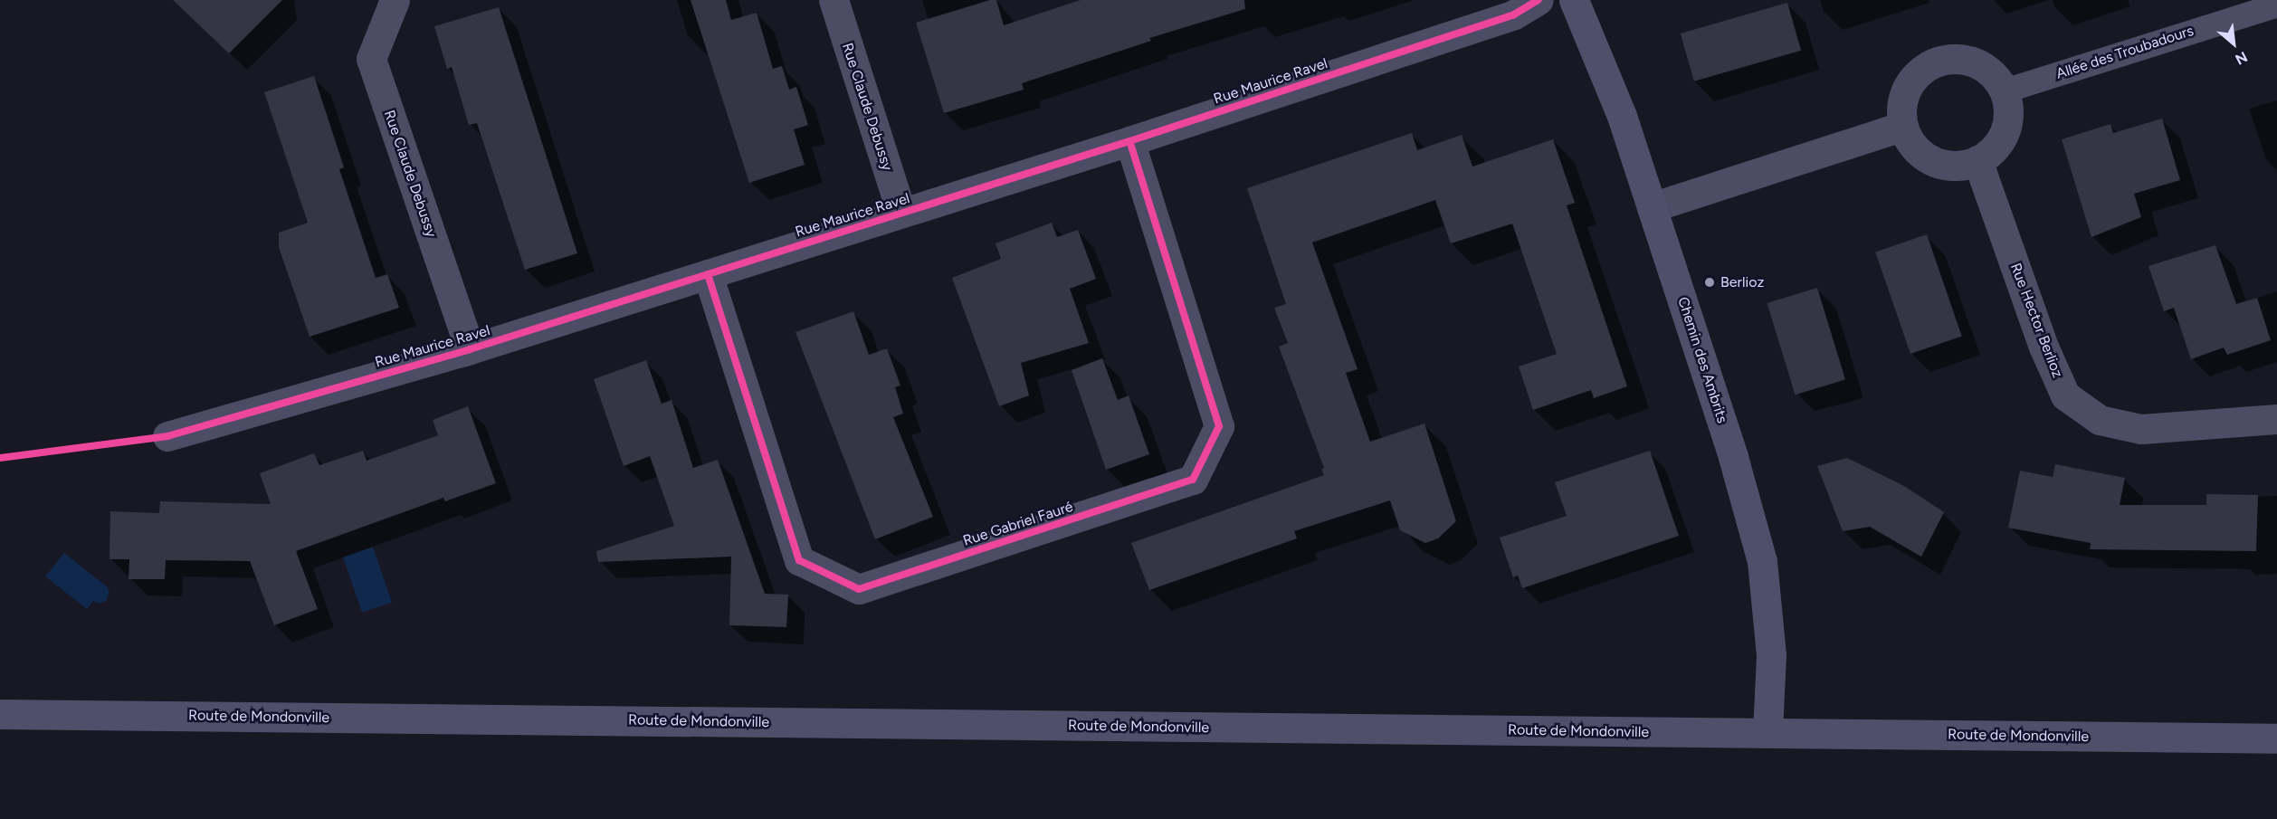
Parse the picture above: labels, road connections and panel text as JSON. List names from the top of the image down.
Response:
{
  "streets": {
    "main road": ["Chemin des Ambrits", "Route de Mondonville"],
    "street": [
      "Rue Maurice Ravel",
      "Rue Claude Debussy",
      "Rue Hector Berlioz",
      "Rue Gabriel Fauré"
    ],
    "lane": ["Allée des Troubadours"]
  },
  "crossings": [
    ["Allée des Troubadours", "Rue Hector Berlioz"],
    ["Rue Maurice Ravel", "Rue Claude Debussy"],
    ["Rue Maurice Ravel", "Rue Gabriel Fauré"],
    ["Chemin des Ambrits", "Route de Mondonville"]
  ],
  "places": ["Berlioz"],
  "north": "bottom right"
}
